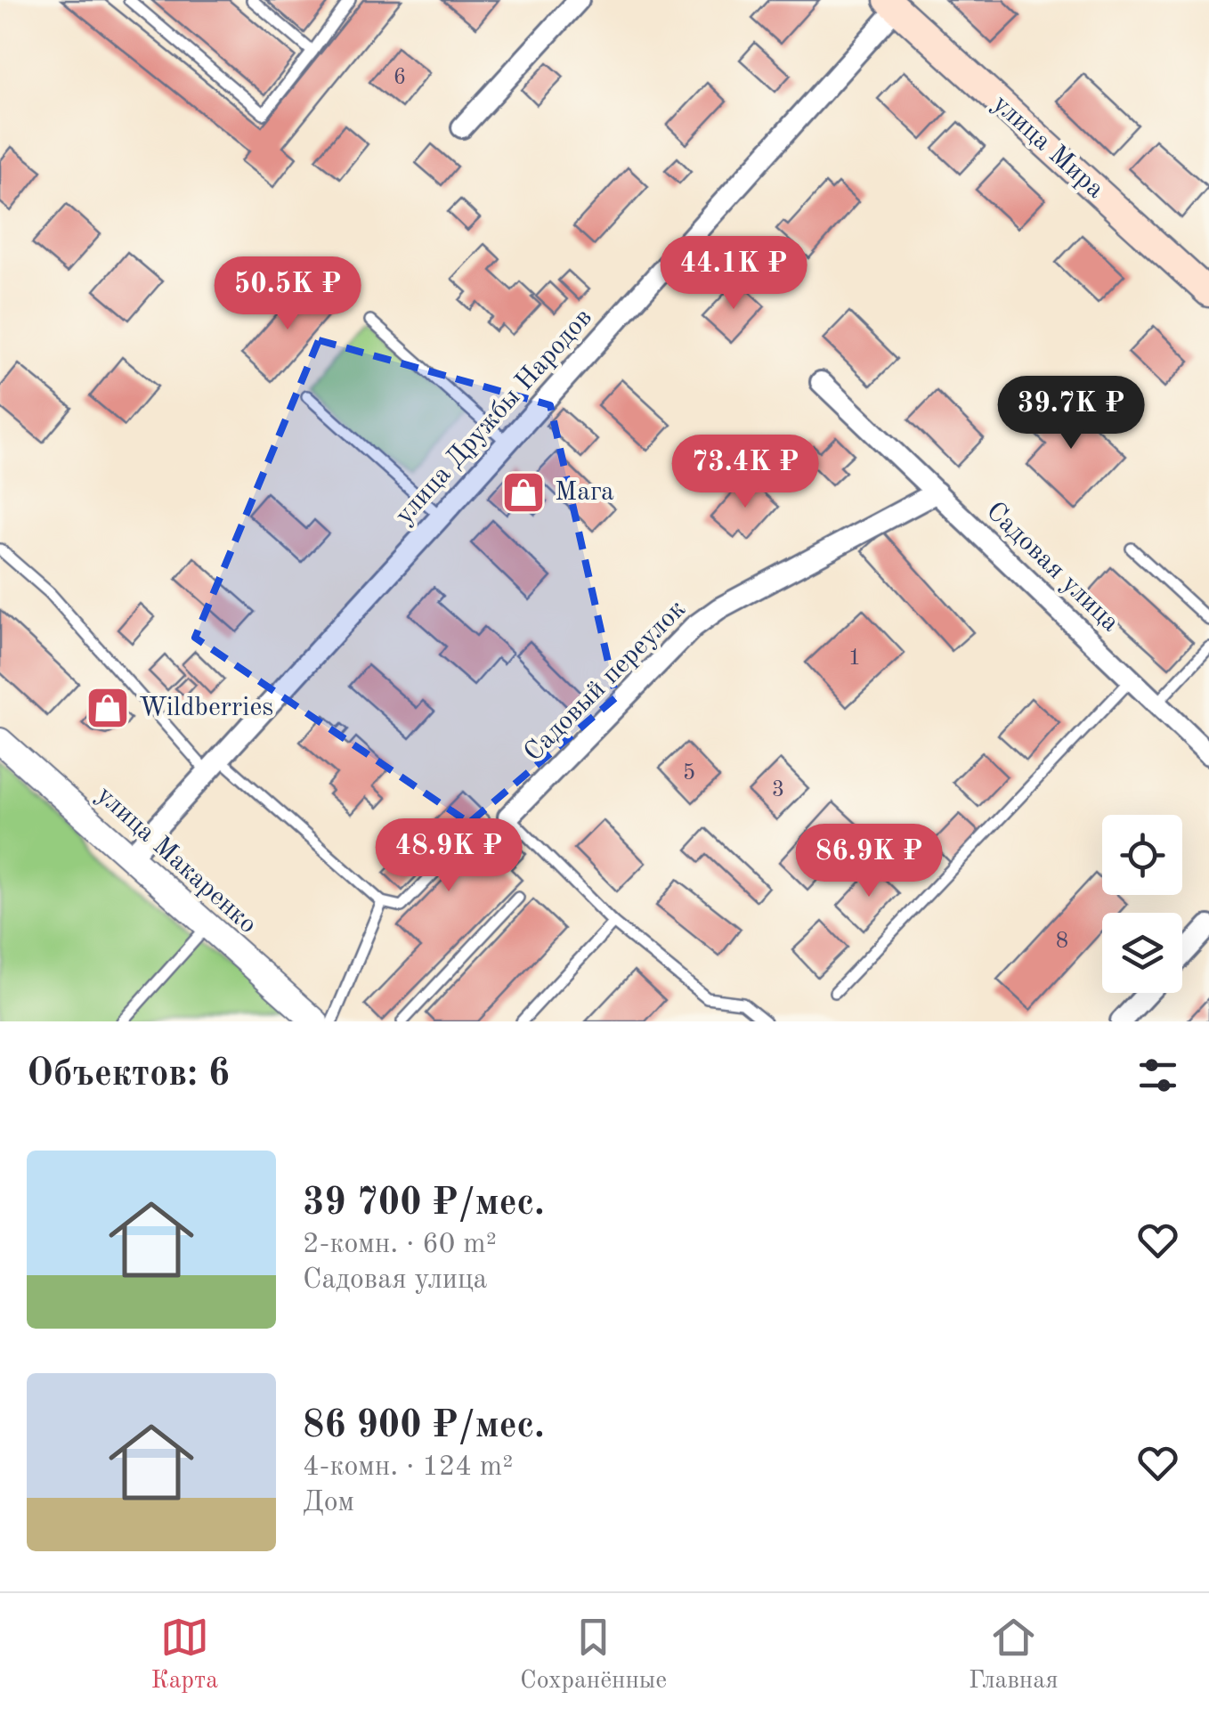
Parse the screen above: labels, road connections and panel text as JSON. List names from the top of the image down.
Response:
{
  "streets": {
    "main road": ["улица Мира"],
    "street": [
      "улица Дружбы Народов",
      "Садовая улица",
      "Садовый переулок",
      "улица Макаренко"
    ]
  },
  "crossings": [
    ["улица Мира", "улица Дружбы Народов"],
    ["улица Дружбы Народов", "улица Макаренко"],
    ["Садовая улица", "Садовый переулок"]
  ],
  "places": {
    "shop": ["Мага", "Wildberries"]
  },
  "house_numbers": [
    "6",
    "1",
    "5",
    "3",
    "8"
  ],
  "page": {
    "price": [
      "44.1K ₽",
      "50.5K ₽",
      "39.7K ₽",
      "73.4K ₽",
      "48.9K ₽",
      "86.9K ₽"
    ],
    "heading": "Объектов: 6",
    "list": [
      {
        "name": "39 700 ₽/мес.",
        "note": "2-комн. · 60 m² · Садовая улица"
      },
      {
        "name": "86 900 ₽/мес.",
        "note": "4-комн. · 124 m² · Дом"
      }
    ],
    "tabs": ["Карта", "Сохранённые", "Главная"]
  }
}
